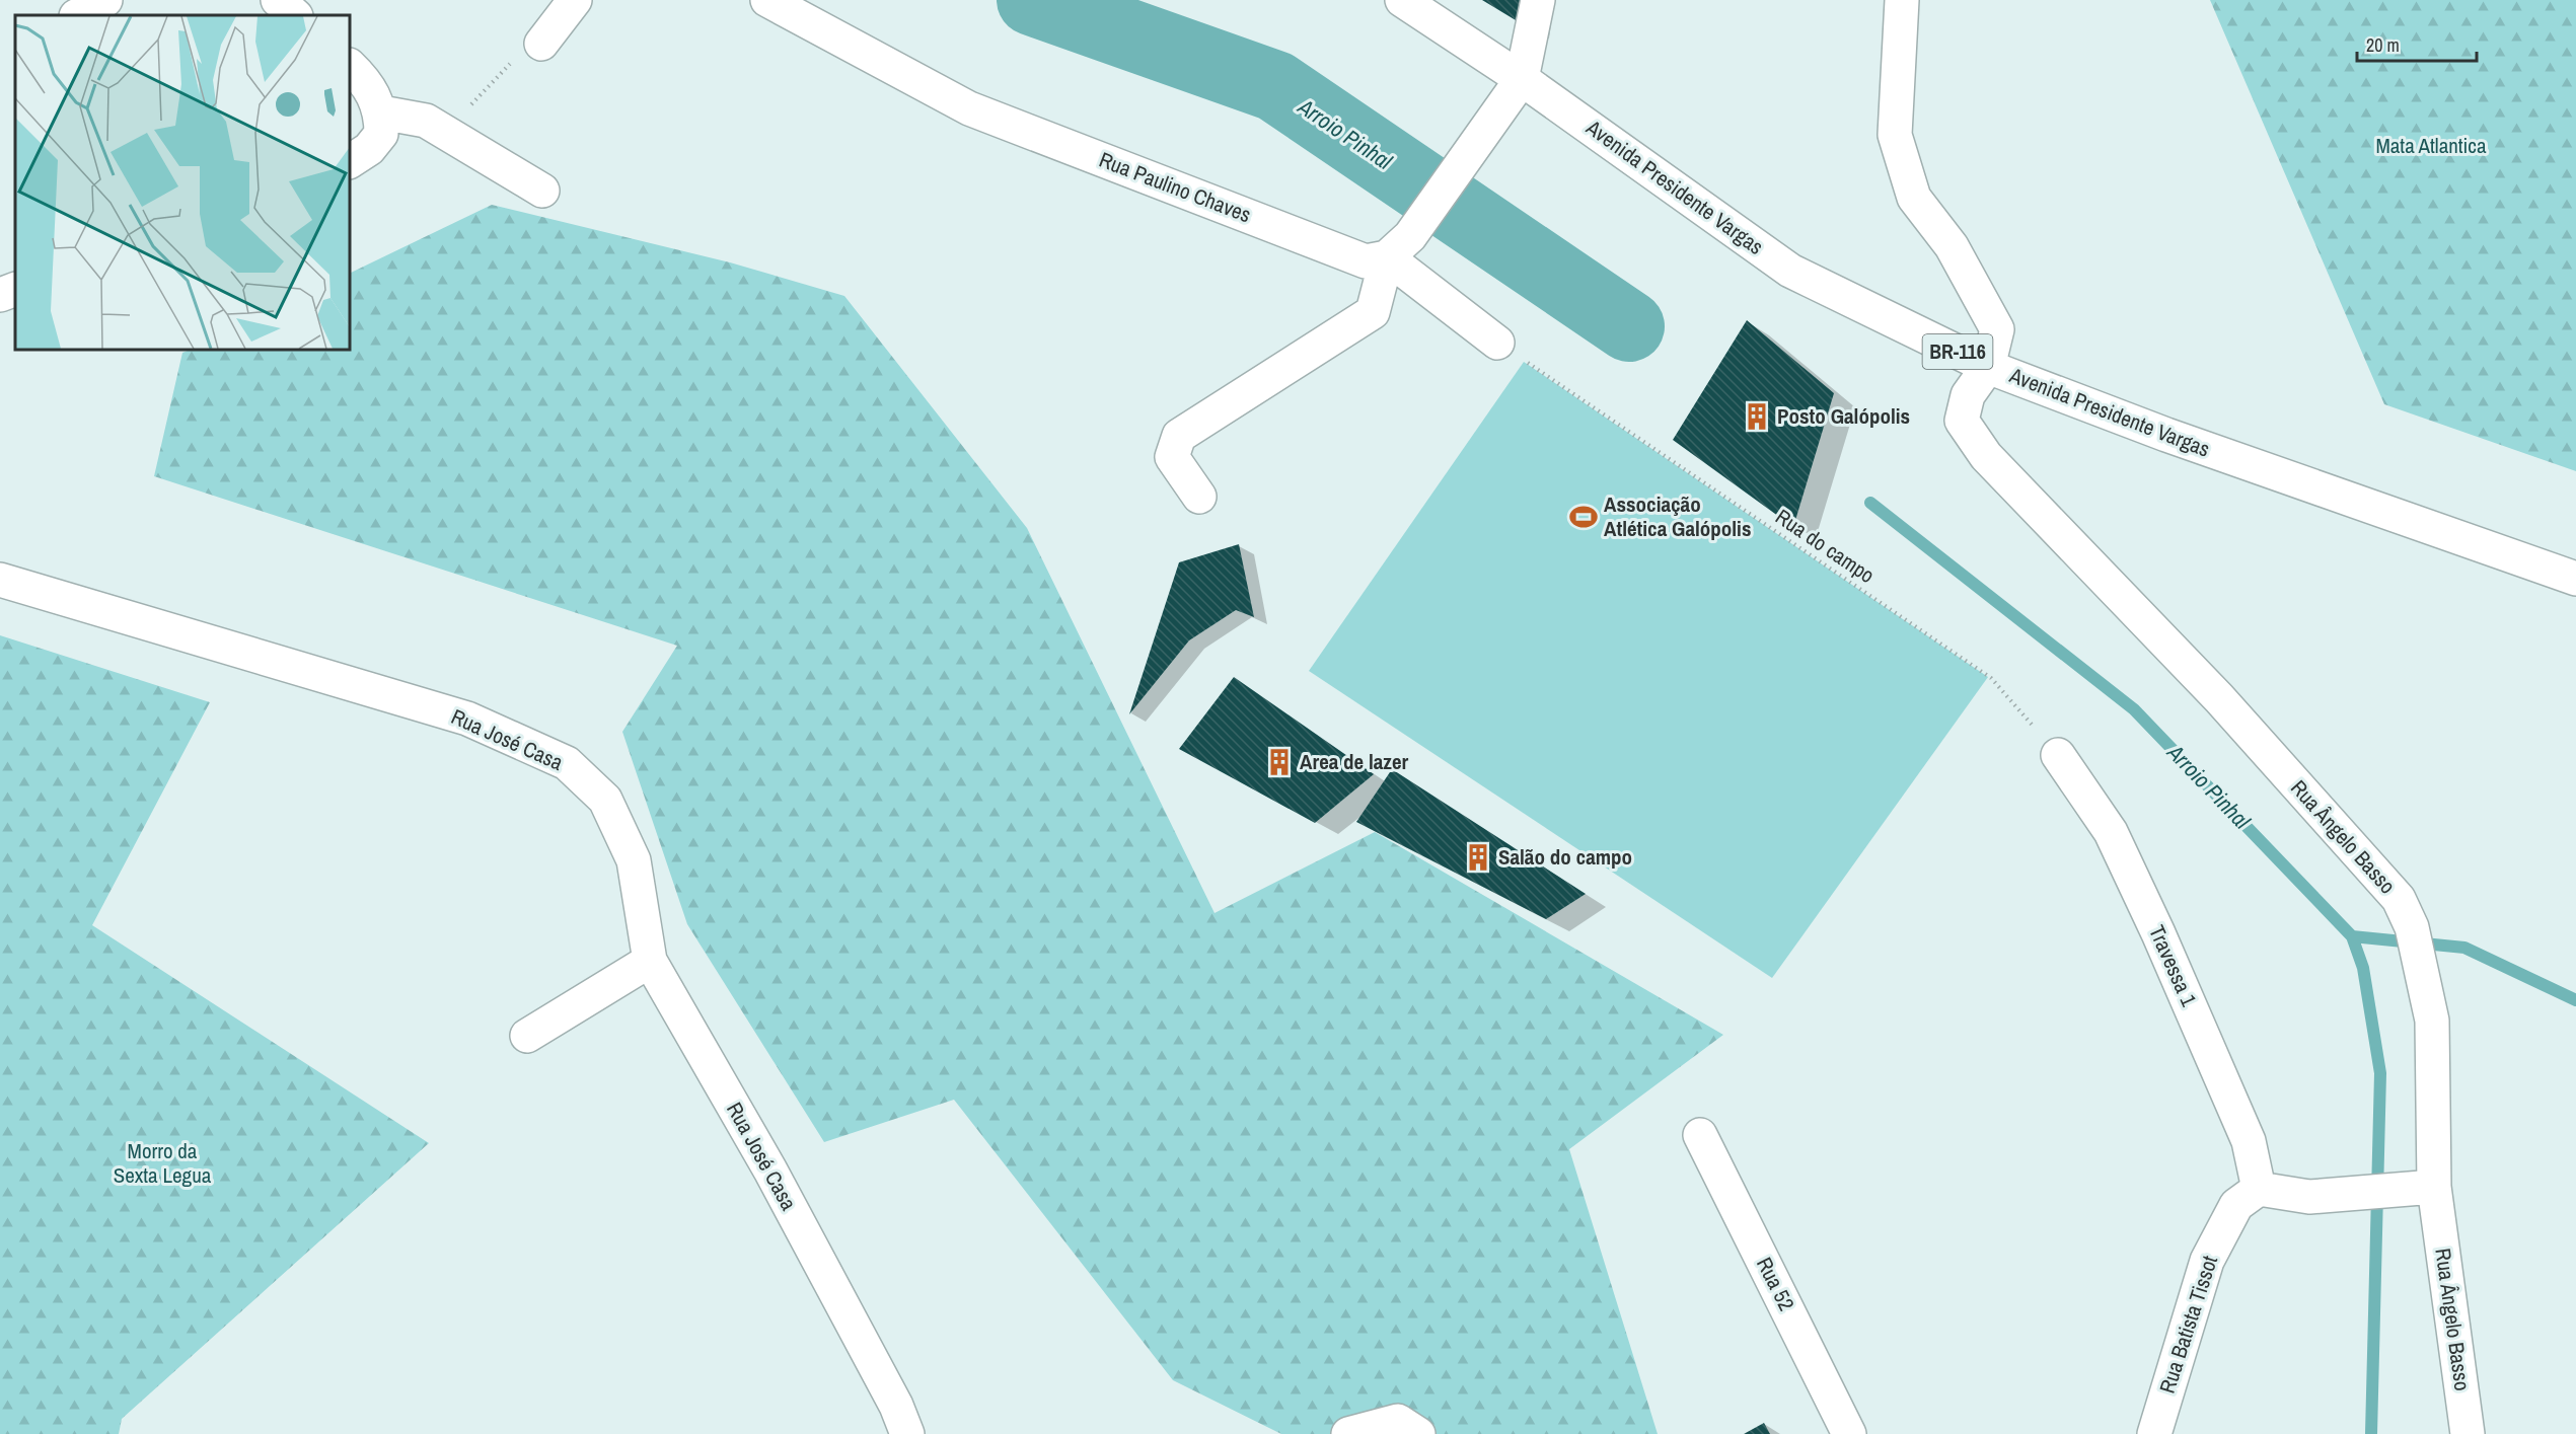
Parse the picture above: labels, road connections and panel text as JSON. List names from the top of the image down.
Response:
{
  "streets": {
    "street": [
      "Rua Paulino Chaves",
      "Avenida Presidente Vargas",
      "BR-116",
      "Rua José Casa",
      "Rua Ângelo Basso",
      "Travessa 1",
      "Rua 52",
      "Rua Batista Tissot"
    ],
    "path": ["Rua do campo"]
  },
  "crossings": [
    ["Avenida Presidente Vargas", "Rua Ângelo Basso"],
    ["Rua do campo", "Travessa 1"],
    ["Travessa 1", "Rua Batista Tissot"]
  ],
  "water": ["Arroio Pinhal"],
  "parks": ["Mata Atlantica", "Morro da Sexta Legua"],
  "places": {
    "building": ["Posto Galópolis", "Area de lazer", "Salão do campo"],
    "sports": ["Associação Atlética Galópolis"]
  },
  "scale_bar": "20 m"
}
